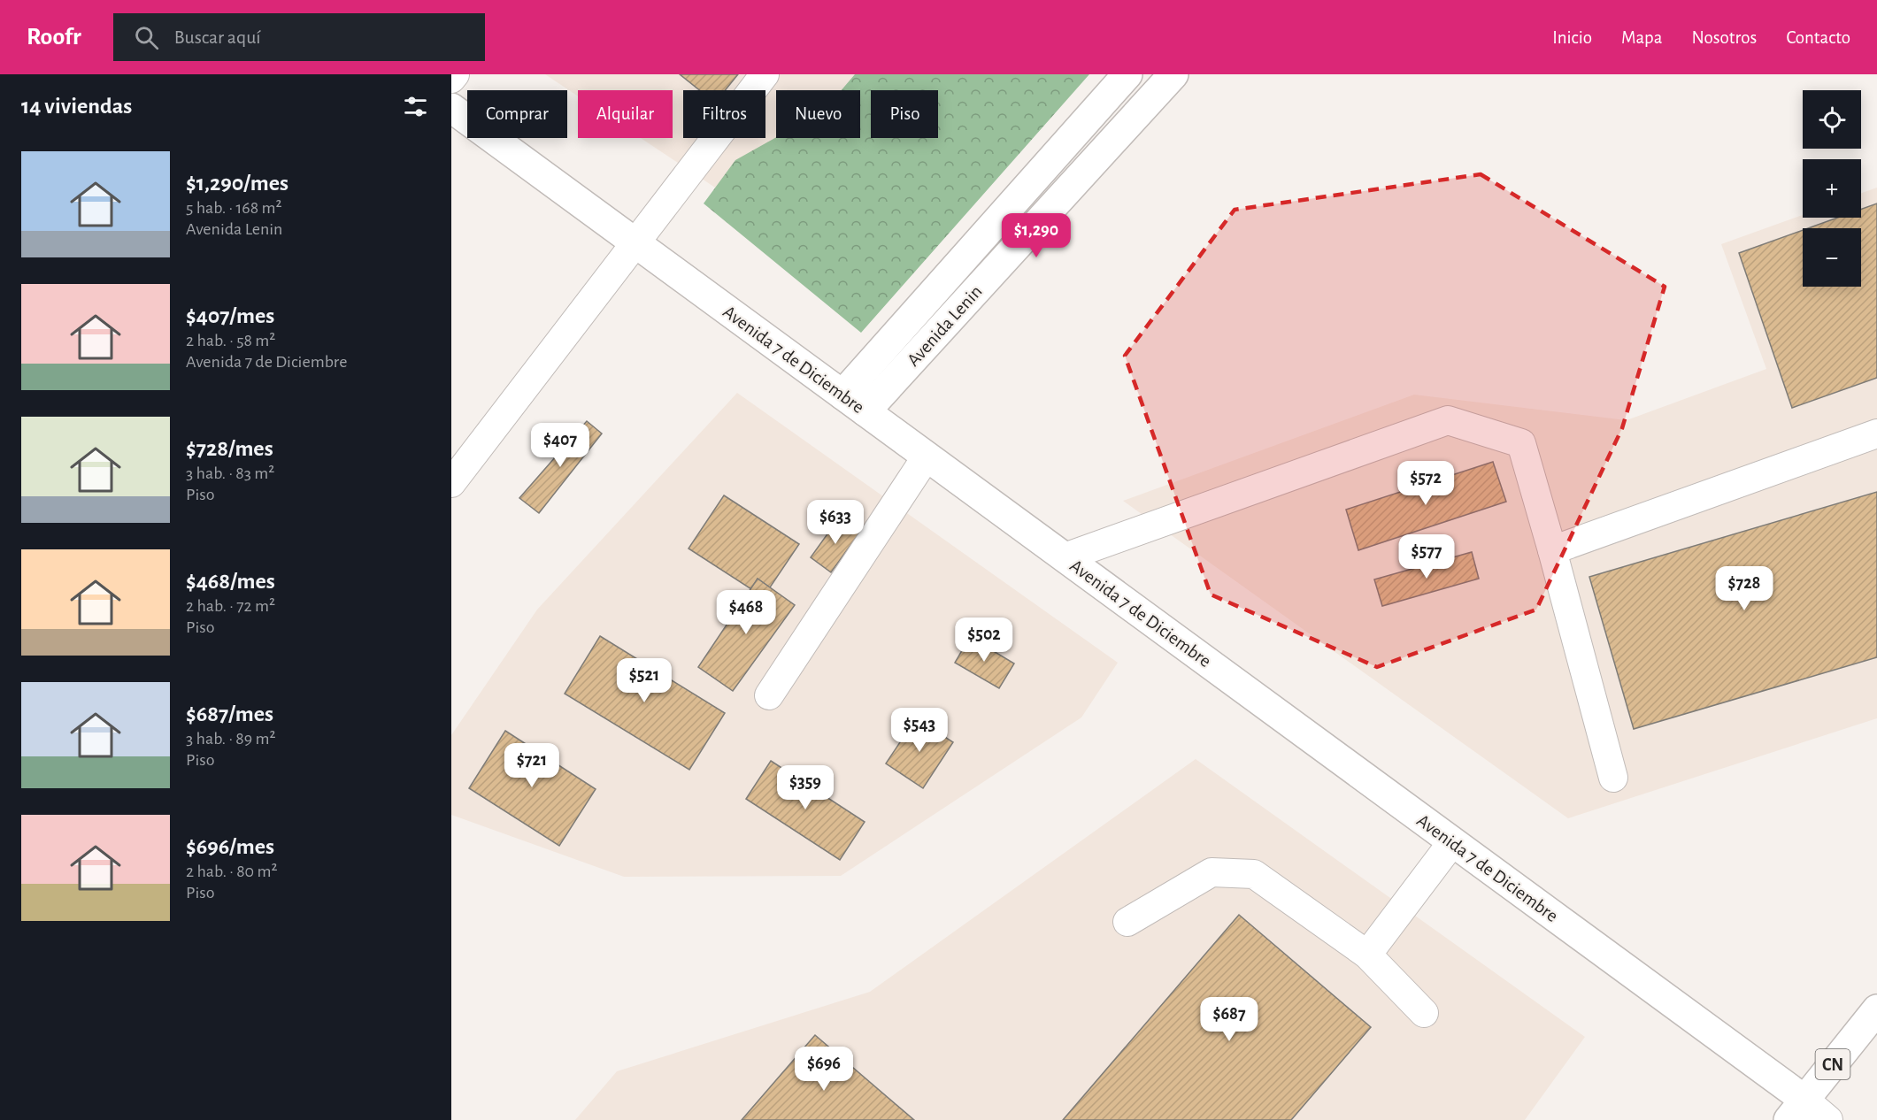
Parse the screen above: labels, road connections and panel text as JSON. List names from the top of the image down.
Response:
{
  "streets": {
    "main road": ["Avenida Lenin", "Avenida 7 de Diciembre", "CN"]
  },
  "crossings": [
    ["Avenida Lenin", "Avenida 7 de Diciembre"],
    ["Avenida 7 de Diciembre", "CN"]
  ],
  "page": {
    "header": "Roofr",
    "search": "Buscar aquí",
    "nav": [
      "Inicio",
      "Mapa",
      "Nosotros",
      "Contacto"
    ],
    "heading": "14 viviendas",
    "map_buttons": ["+", "−"],
    "chip": [
      "Comprar",
      "Alquilar",
      "Filtros",
      "Nuevo",
      "Piso"
    ],
    "list": [
      {
        "name": "$1,290/mes",
        "note": "5 hab. · 168 m² · Avenida Lenin"
      },
      {
        "name": "$407/mes",
        "note": "2 hab. · 58 m² · Avenida 7 de Diciembre"
      },
      {
        "name": "$728/mes",
        "note": "3 hab. · 83 m² · Piso"
      },
      {
        "name": "$468/mes",
        "note": "2 hab. · 72 m² · Piso"
      },
      {
        "name": "$687/mes",
        "note": "3 hab. · 89 m² · Piso"
      },
      {
        "name": "$696/mes",
        "note": "2 hab. · 80 m² · Piso"
      }
    ],
    "price": [
      "$1,290",
      "$407",
      "$572",
      "$633",
      "$577",
      "$728",
      "$468",
      "$502",
      "$521",
      "$543",
      "$721",
      "$359",
      "$687",
      "$696"
    ]
  }
}
